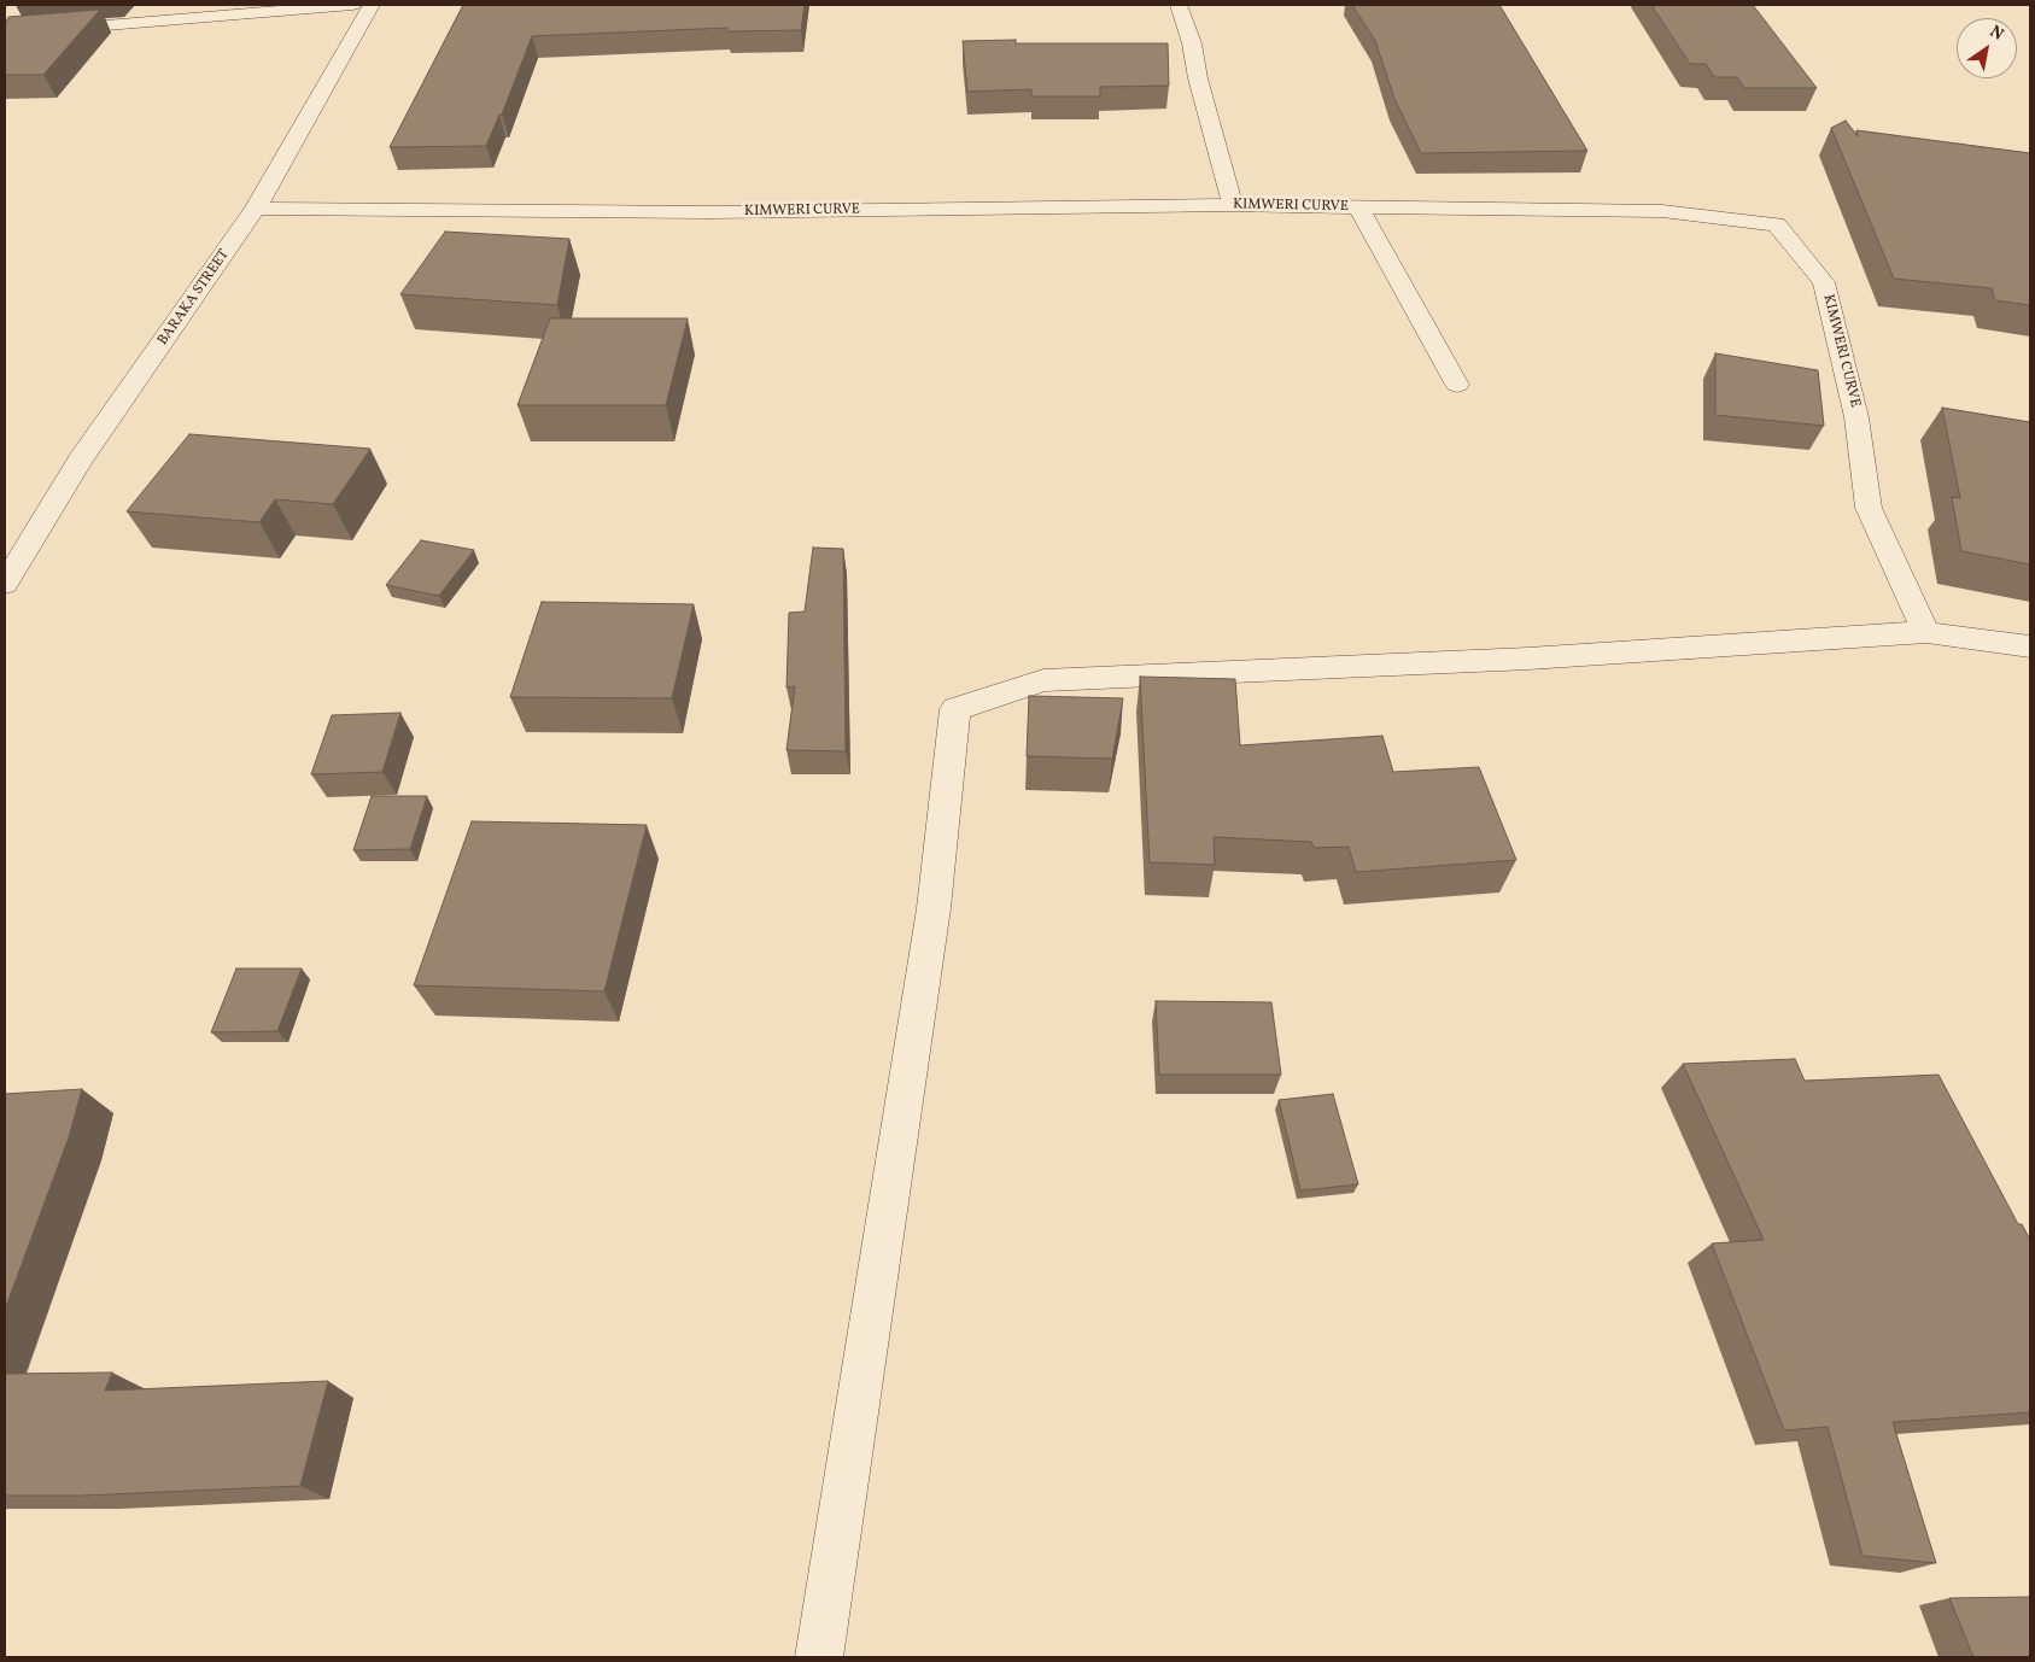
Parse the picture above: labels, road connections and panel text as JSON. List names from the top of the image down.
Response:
{
  "streets": {
    "street": ["KIMWERI CURVE", "BARAKA STREET"]
  },
  "crossings": [
    ["KIMWERI CURVE", "BARAKA STREET"]
  ],
  "north": "top right"
}
